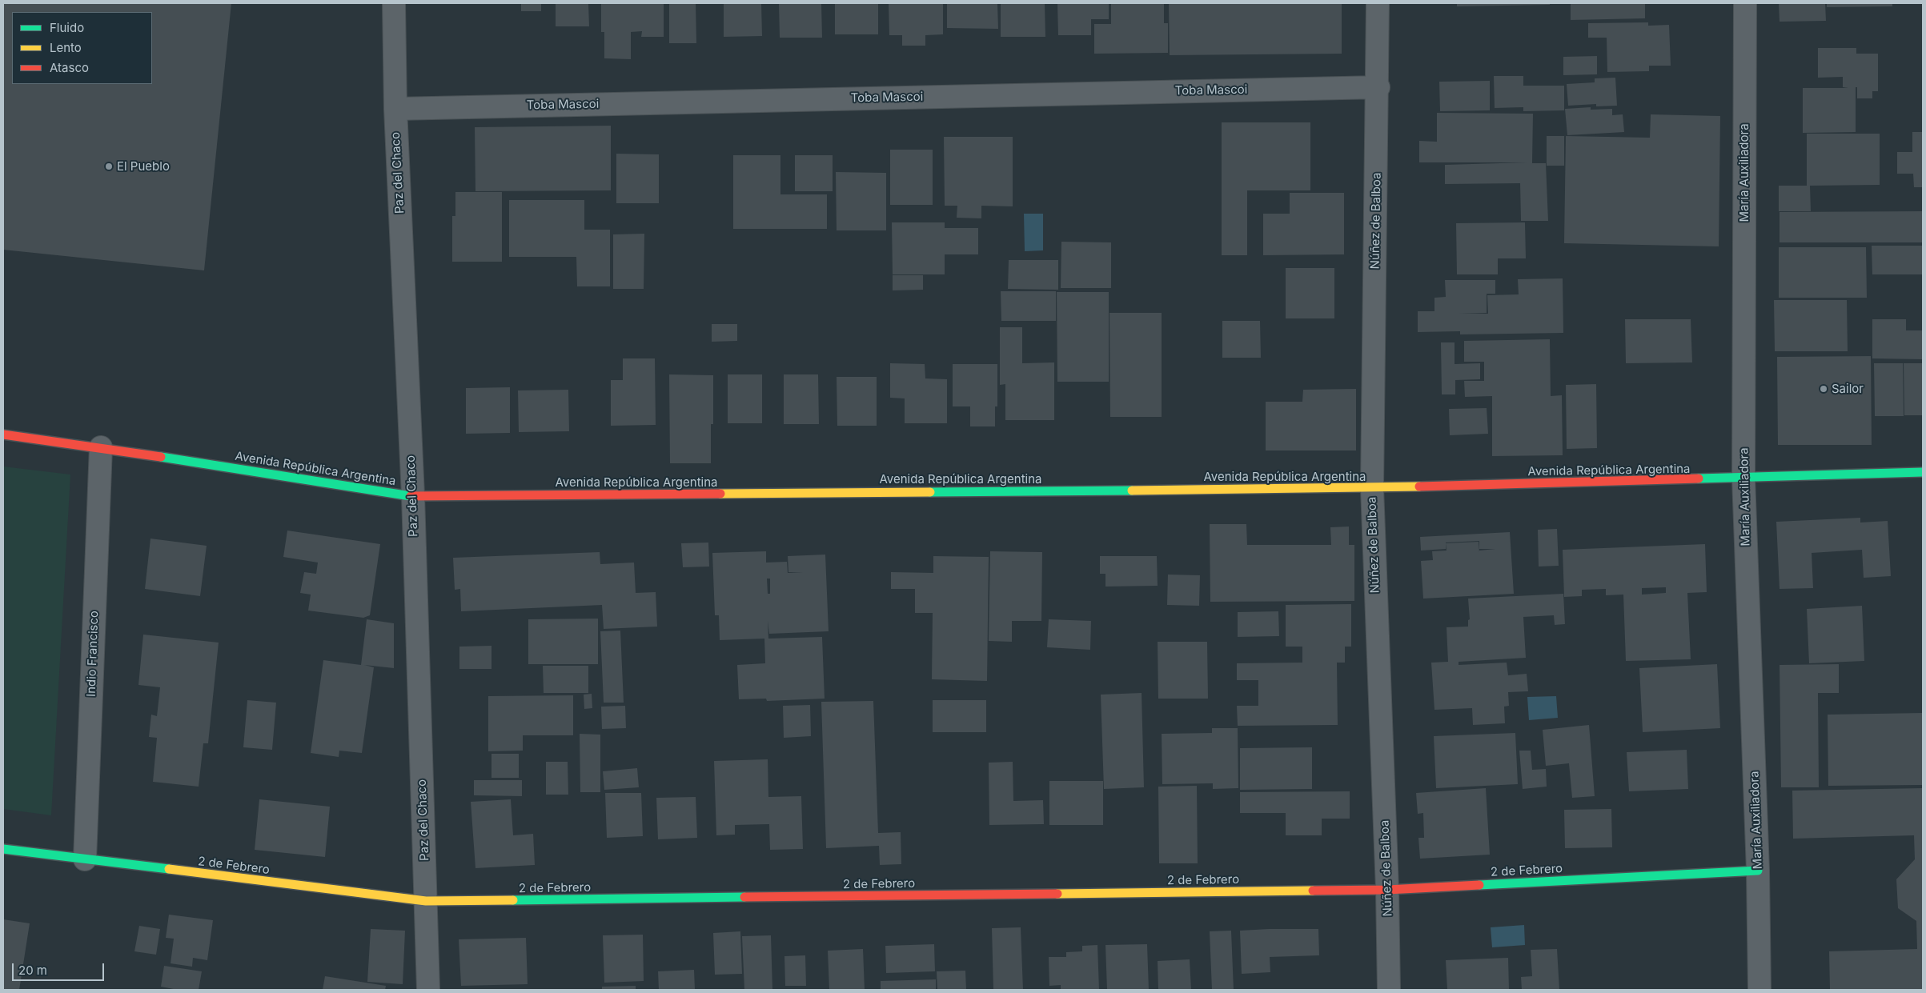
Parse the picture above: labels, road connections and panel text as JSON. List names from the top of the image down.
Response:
{
  "streets": {
    "main road": ["Avenida República Argentina", "2 de Febrero"],
    "street": [
      "Toba Mascoi",
      "Paz del Chaco",
      "María Auxiliadora",
      "Núñez de Balboa",
      "Indio Francisco"
    ]
  },
  "crossings": [
    ["Toba Mascoi", "Paz del Chaco"],
    ["Toba Mascoi", "Núñez de Balboa"],
    ["Paz del Chaco", "Avenida República Argentina"],
    ["Paz del Chaco", "2 de Febrero"],
    ["María Auxiliadora", "Avenida República Argentina"],
    ["María Auxiliadora", "2 de Febrero"],
    ["Núñez de Balboa", "Avenida República Argentina"],
    ["Núñez de Balboa", "2 de Febrero"],
    ["Avenida República Argentina", "Indio Francisco"],
    ["Indio Francisco", "2 de Febrero"]
  ],
  "places": ["El Pueblo", "Sailor"],
  "legend": ["Fluido", "Lento", "Atasco"],
  "scale_bar": "20 m"
}
